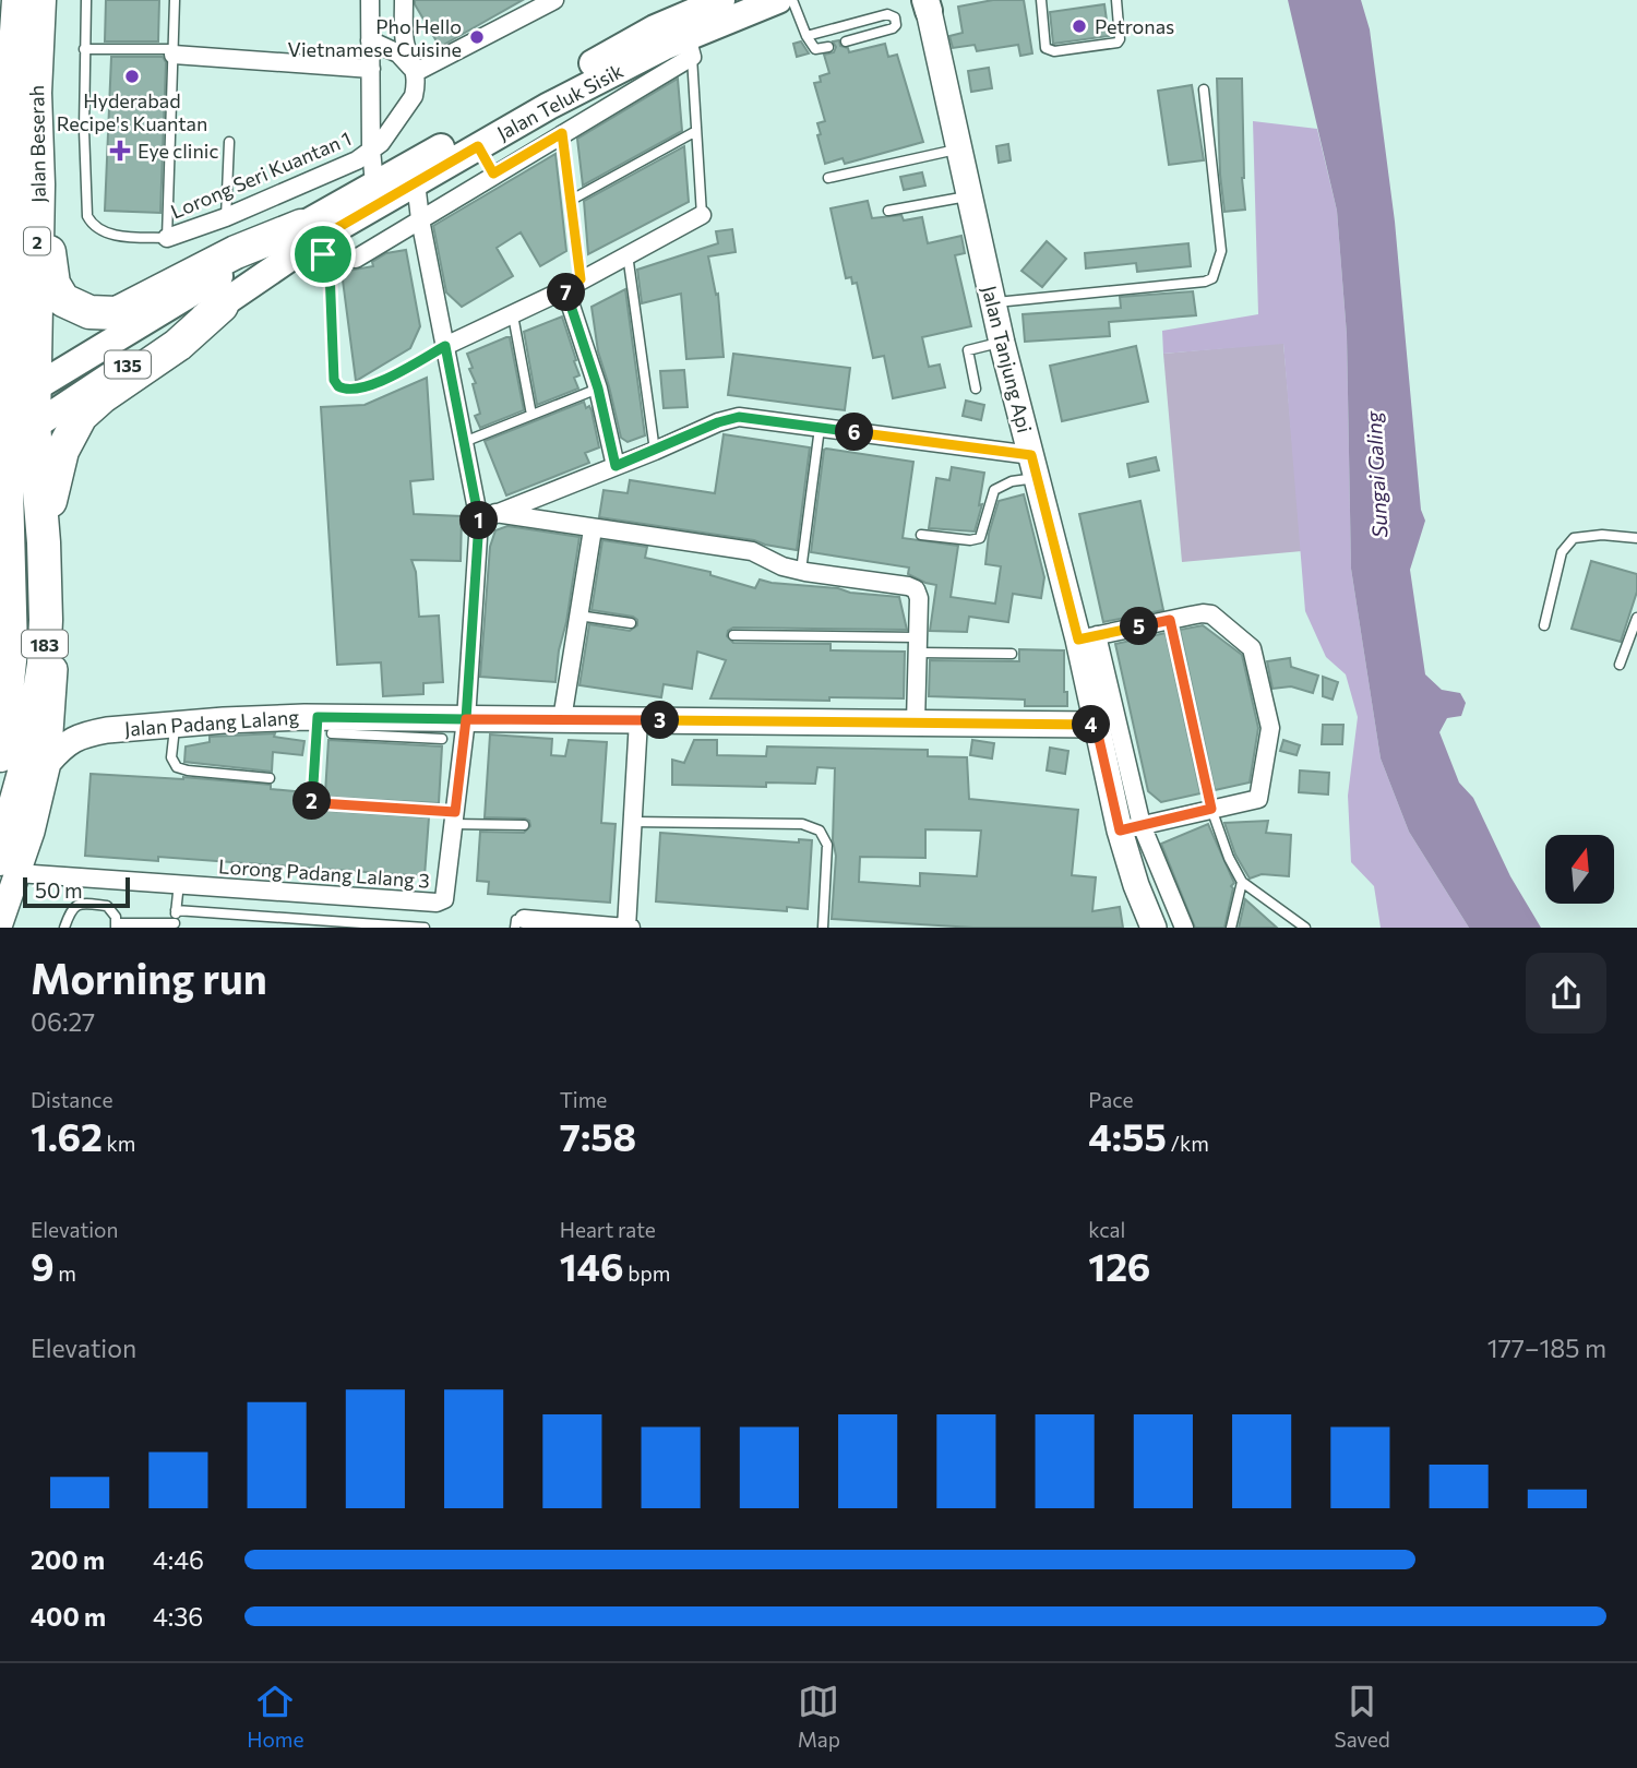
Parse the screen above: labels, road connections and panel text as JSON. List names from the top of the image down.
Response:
{
  "streets": {
    "highway": ["Jalan Beserah", "2", "183"],
    "main road": ["Jalan Teluk Sisik", "135"],
    "street": [
      "Lorong Seri Kuantan 1",
      "Jalan Tanjung Api",
      "Jalan Padang Lalang",
      "Lorong Padang Lalang 3"
    ]
  },
  "crossings": [
    ["Jalan Teluk Sisik", "Jalan Beserah"],
    ["Jalan Teluk Sisik", "183"],
    ["Jalan Teluk Sisik", "Lorong Padang Lalang 3"],
    ["Jalan Beserah", "183"],
    ["Jalan Tanjung Api", "Jalan Padang Lalang"],
    ["183", "Lorong Padang Lalang 3"],
    ["Jalan Padang Lalang", "Lorong Padang Lalang 3"]
  ],
  "water": ["Sungai Galing"],
  "places": {
    "other": ["Petronas", "Pho Hello Vietnamese Cuisine", "Hyderabad Recipe's Kuantan"],
    "health": ["Eye clinic"]
  },
  "scale_bar": "50 m",
  "north": "top",
  "page": {
    "pins": [
      "7",
      "6",
      "1",
      "5",
      "3",
      "4",
      "2"
    ],
    "scale": "50 m",
    "heading": ["Morning run", "06:27"],
    "stats": [
      ["Distance", "1.62 km"],
      ["Time", "7:58"],
      ["Pace", "4:55 /km"],
      ["Elevation", "9 m"],
      ["Heart rate", "146 bpm"],
      ["kcal", "126"]
    ],
    "chart": ["Elevation", "177–185 m"],
    "list": [
      {
        "name": "200 m",
        "note": "4:46"
      },
      {
        "name": "400 m",
        "note": "4:36"
      }
    ],
    "tabs": ["Home", "Map", "Saved"]
  }
}
